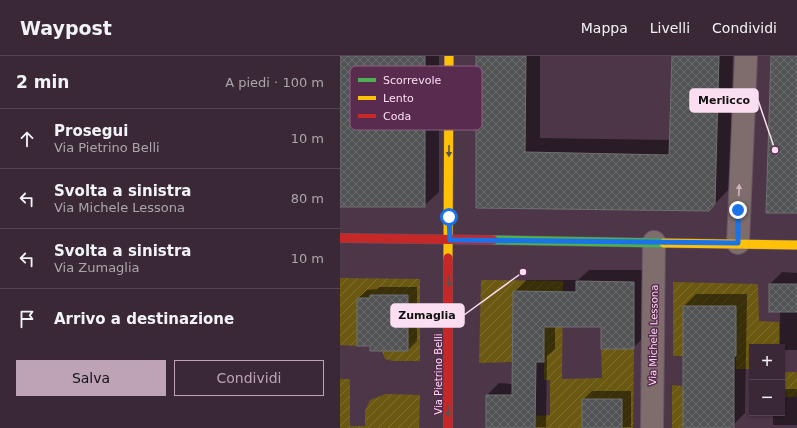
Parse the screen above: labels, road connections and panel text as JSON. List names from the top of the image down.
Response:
{
  "streets": {
    "street": ["Via Michele Lessona", "Via Pietrino Belli"]
  },
  "one_way": ["Via Pietrino Belli"],
  "places": ["Merlicco", "Zumaglia"],
  "legend": ["Scorrevole", "Lento", "Coda"],
  "page": {
    "header": "Waypost",
    "nav": ["Mappa", "Livelli", "Condividi"],
    "heading": ["2 min", "A piedi · 100 m"],
    "list": [
      ["Prosegui", "Via Pietrino Belli", "10 m"],
      ["Svolta a sinistra", "Via Michele Lessona", "80 m"],
      ["Svolta a sinistra", "Via Zumaglia", "10 m"],
      "Arrivo a destinazione"
    ],
    "map_buttons": ["+", "−"],
    "buttons": ["Salva", "Condividi"]
  }
}
